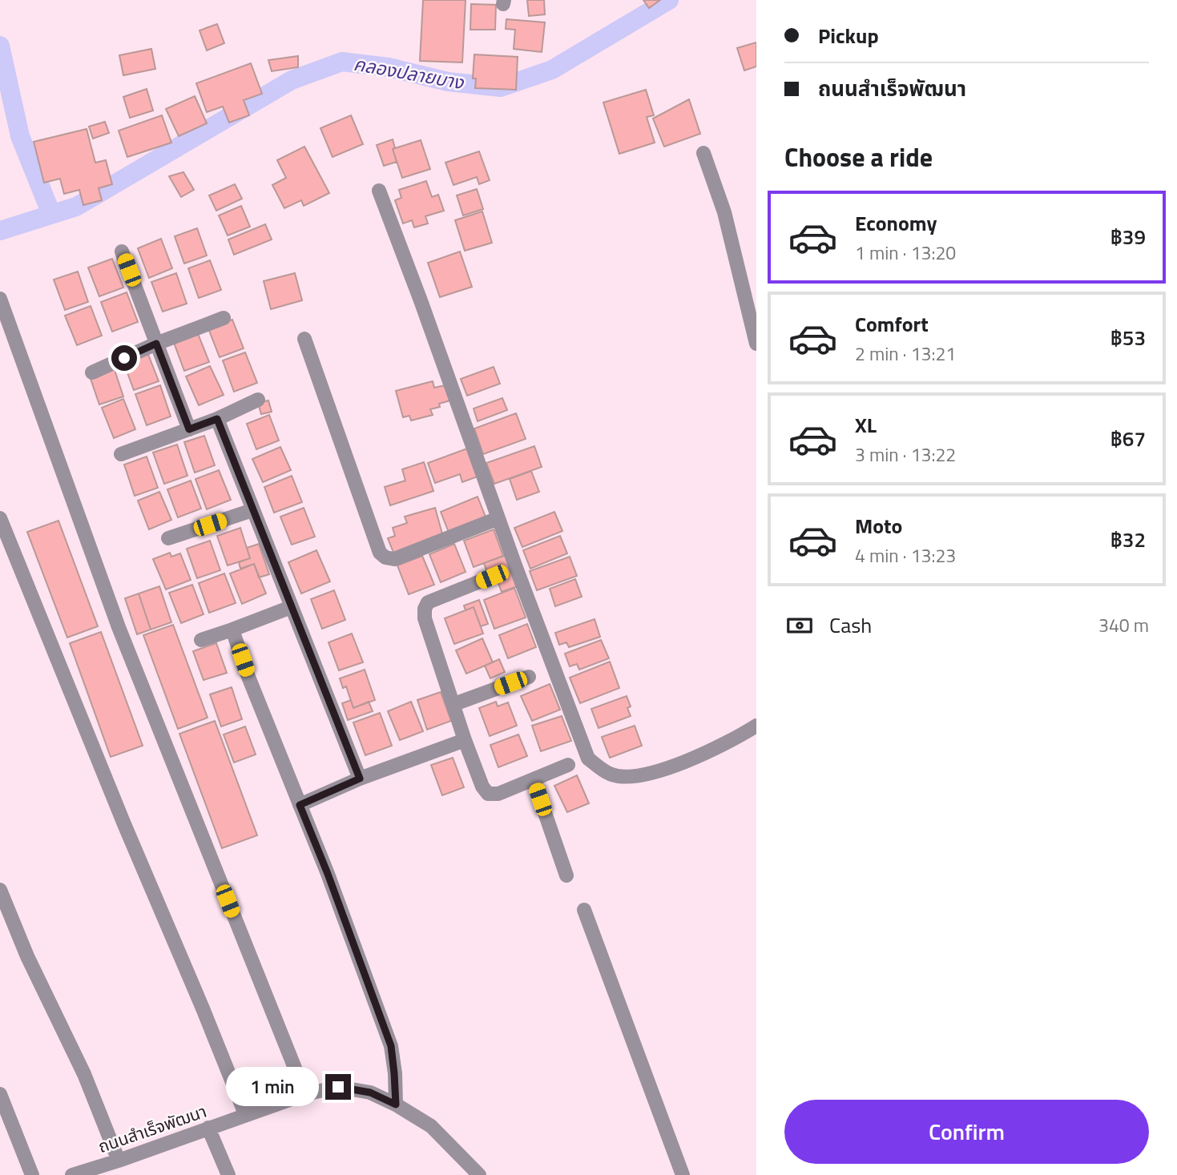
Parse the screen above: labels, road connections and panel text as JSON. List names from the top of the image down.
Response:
{
  "streets": {
    "street": ["ถนนสำเร็จพัฒนา"]
  },
  "water": ["คลองปลายบาง"],
  "page": {
    "banner": ["Pickup", "ถนนสำเร็จพัฒนา"],
    "heading": "Choose a ride",
    "list": [
      {
        "name": "Economy",
        "note": "1 min · 13:20",
        "value": "฿39"
      },
      {
        "name": "Comfort",
        "note": "2 min · 13:21",
        "value": "฿53"
      },
      {
        "name": "XL",
        "note": "3 min · 13:22",
        "value": "฿67"
      },
      {
        "name": "Moto",
        "note": "4 min · 13:23",
        "value": "฿32"
      }
    ],
    "pay": ["Cash", "340 m"],
    "bubble": "1 min",
    "buttons": "Confirm"
  }
}
